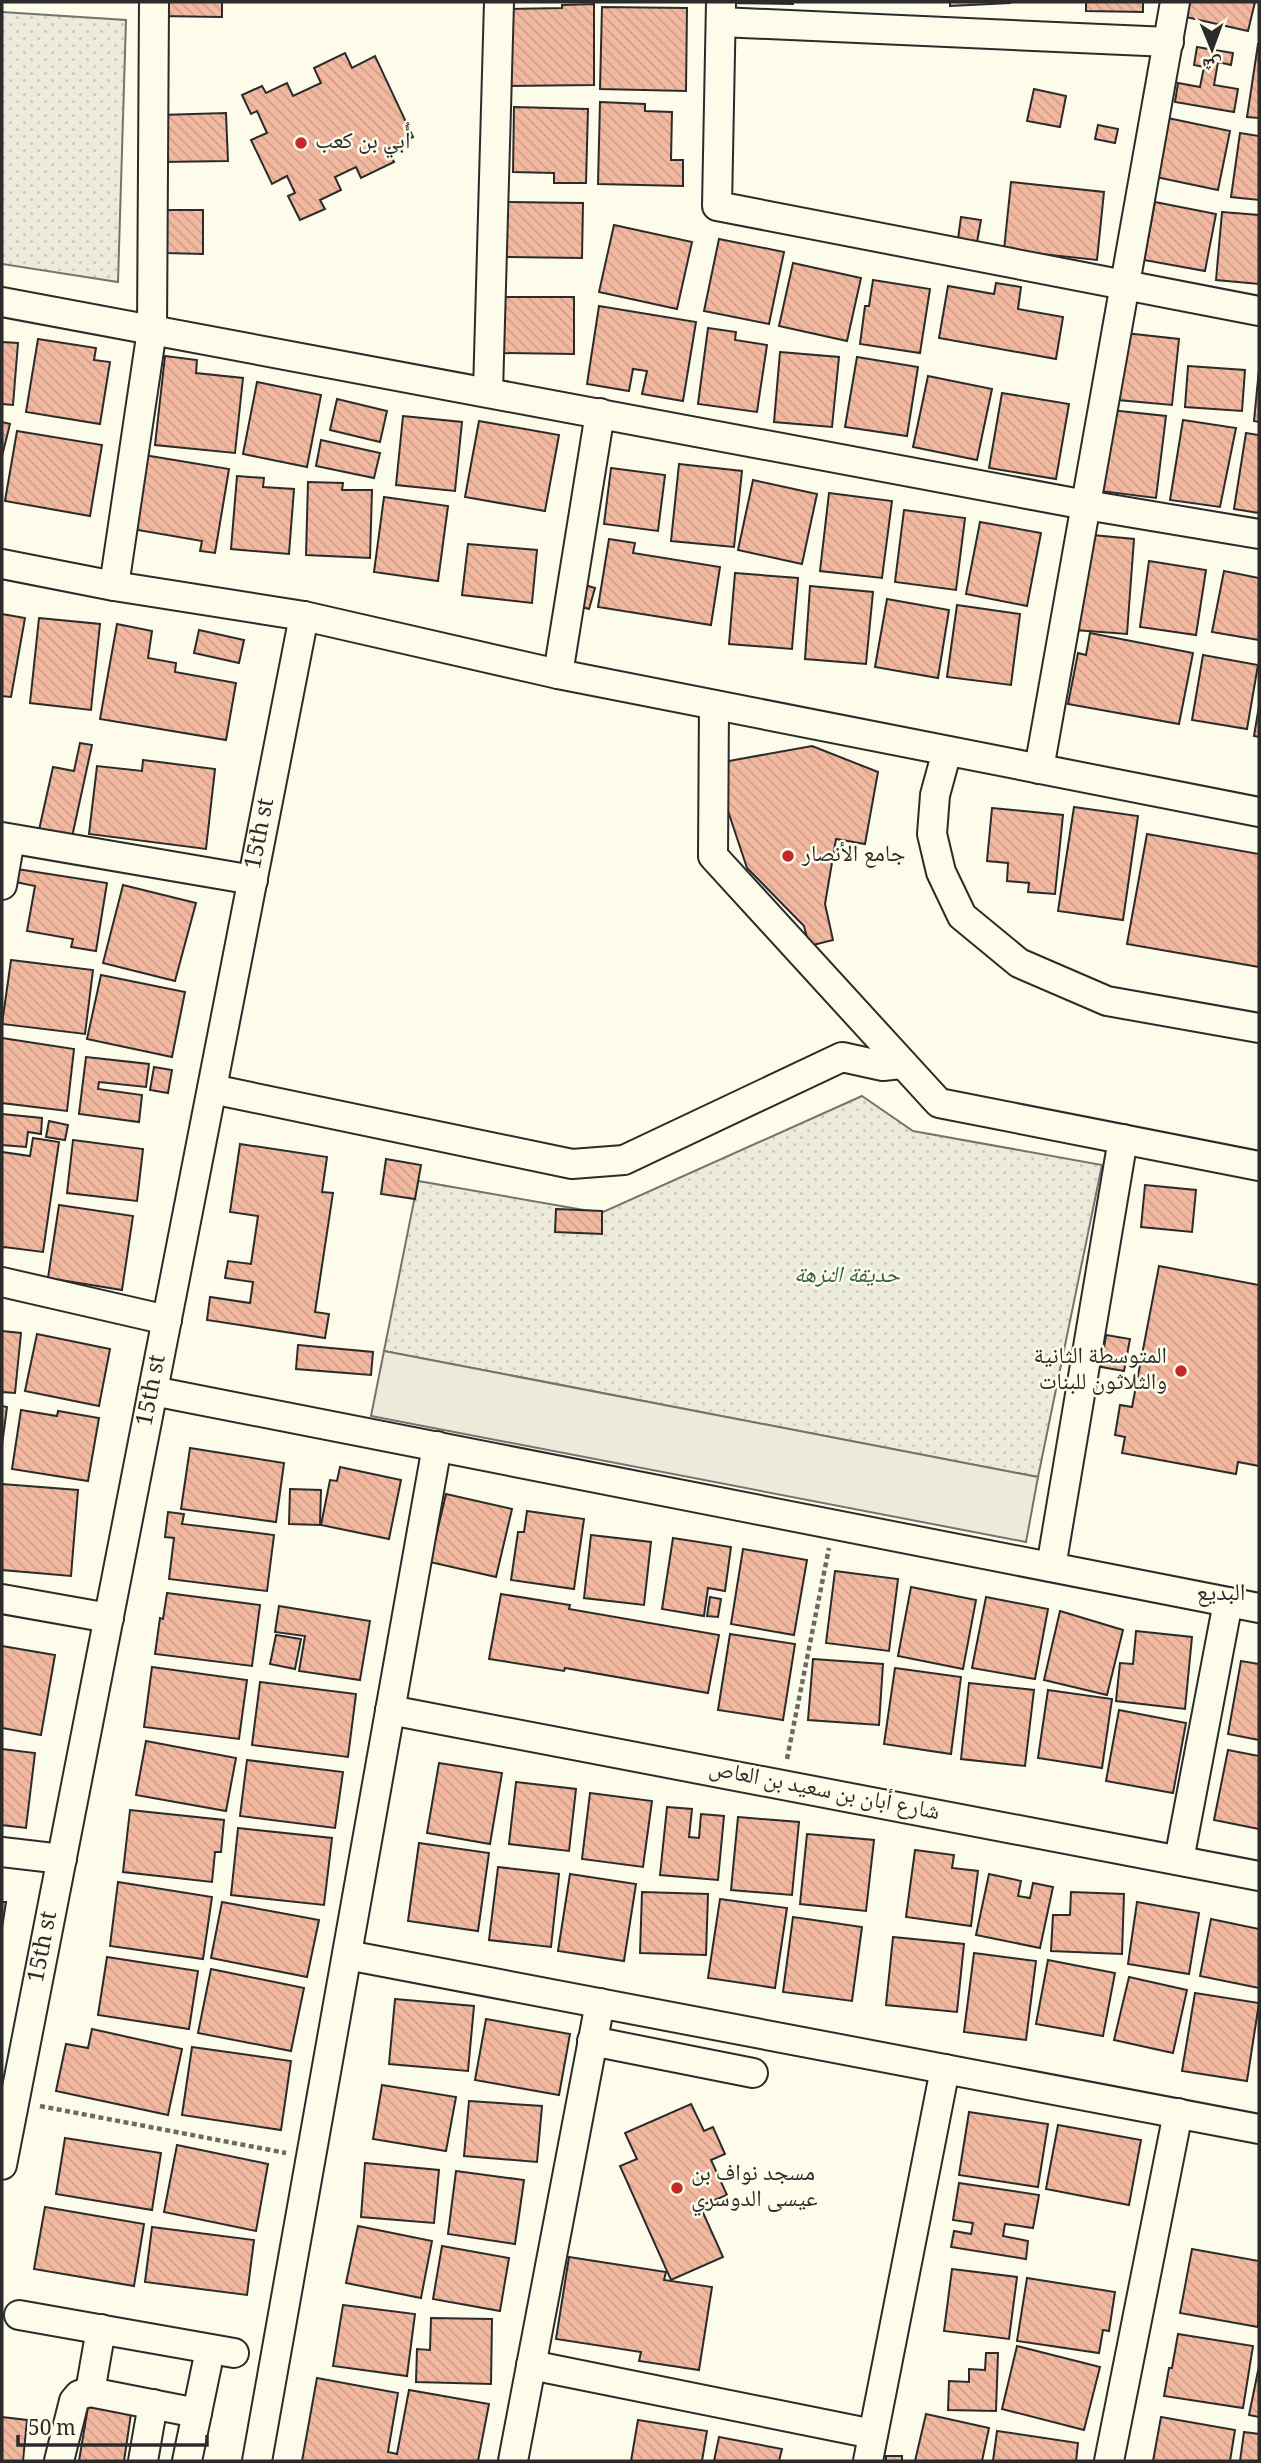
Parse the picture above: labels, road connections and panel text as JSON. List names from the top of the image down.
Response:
{
  "streets": {
    "street": ["15th st", "شارع أبان بن سعيد بن العاص"]
  },
  "districts": ["البديع"],
  "parks": ["حديقة النزهة"],
  "places": [
    "أُبي بن كعب",
    "جامع الأنصار",
    "المتوسطة الثانية والثلاثون للبنات",
    "مسجد نواف بن عيسى الدوسري"
  ],
  "scale_bar": "50 m",
  "north": "bottom"
}
